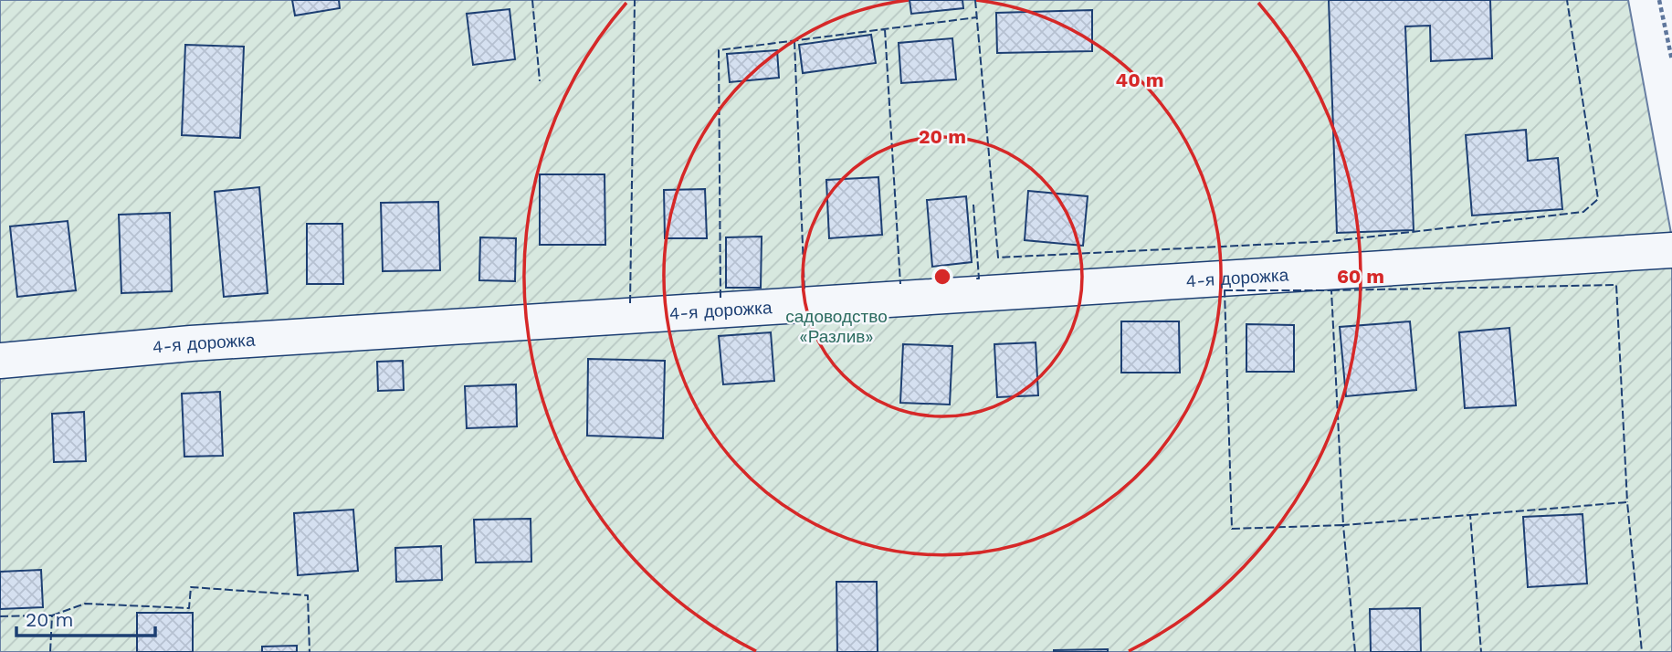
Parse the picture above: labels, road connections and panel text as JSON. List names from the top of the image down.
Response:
{
  "streets": {
    "street": ["4-я дорожка"]
  },
  "parks": ["садоводство «Разлив»"],
  "scale_bar": "20 m",
  "rings": ["40 m", "20 m", "60 m"]
}
